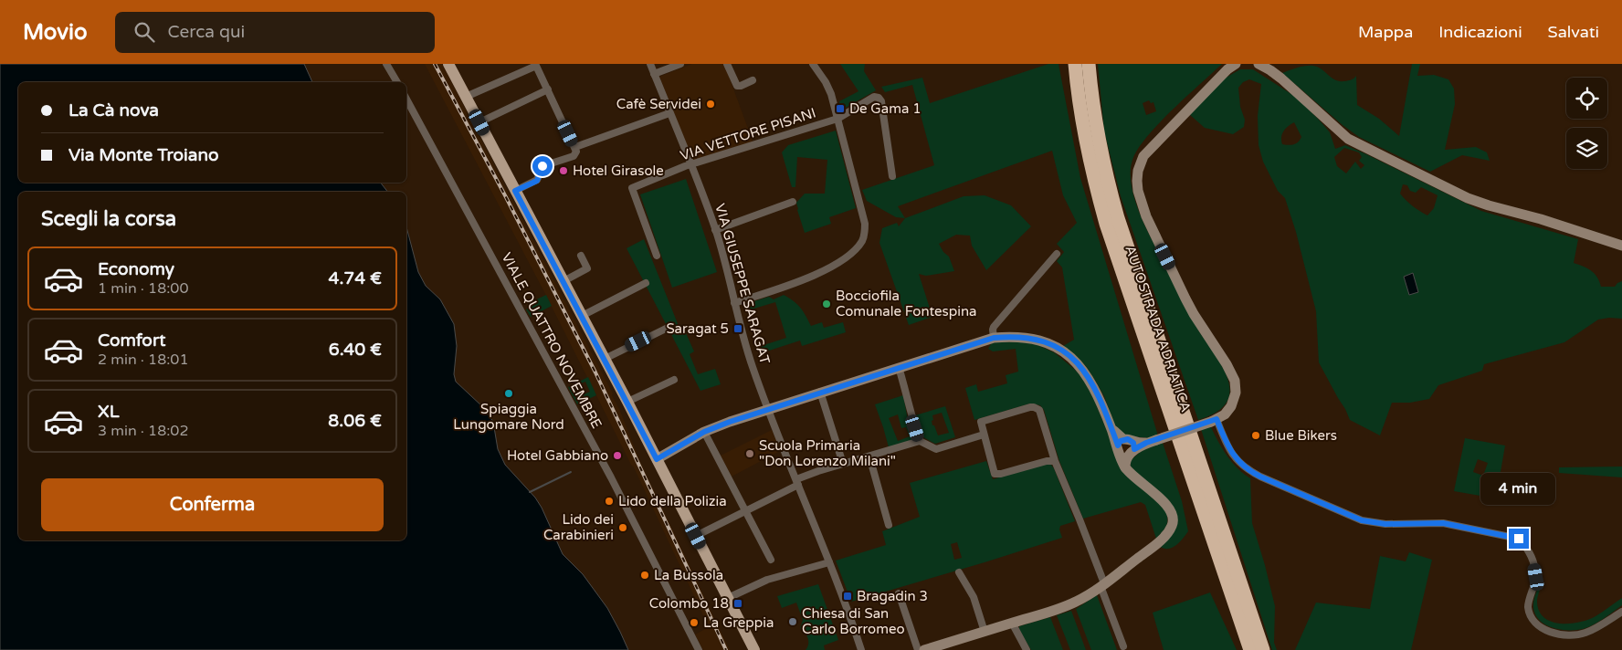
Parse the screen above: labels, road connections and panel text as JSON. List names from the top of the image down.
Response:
{
  "streets": {
    "highway": ["AUTOSTRADA ADRIATICA"],
    "street": ["VIA VETTORE PISANI", "VIA GIUSEPPE SARAGAT", "VIALE QUATTRO NOVEMBRE"]
  },
  "crossings": [
    ["VIA VETTORE PISANI", "VIA GIUSEPPE SARAGAT"]
  ],
  "places": {
    "other": [
      "Cafè Servidei",
      "Hotel Girasole",
      "Bocciofila Comunale Fontespina",
      "Spiaggia Lungomare Nord",
      "Blue Bikers",
      "Scuola Primaria \"Don Lorenzo Milani\"",
      "Hotel Gabbiano",
      "Lido della Polizia",
      "Lido dei Carabinieri",
      "La Bussola",
      "Chiesa di San Carlo Borromeo",
      "La Greppia"
    ],
    "transit": [
      "De Gama 1",
      "Saragat 5",
      "Bragadin 3",
      "Colombo 18"
    ]
  },
  "page": {
    "header": "Movio",
    "search": "Cerca qui",
    "nav": ["Mappa", "Indicazioni", "Salvati"],
    "banner": ["La Cà nova", "Via Monte Troiano"],
    "heading": "Scegli la corsa",
    "list": [
      {
        "name": "Economy",
        "note": "1 min · 18:00",
        "value": "4.74 €"
      },
      {
        "name": "Comfort",
        "note": "2 min · 18:01",
        "value": "6.40 €"
      },
      {
        "name": "XL",
        "note": "3 min · 18:02",
        "value": "8.06 €"
      }
    ],
    "buttons": "Conferma",
    "bubble": "4 min"
  }
}
